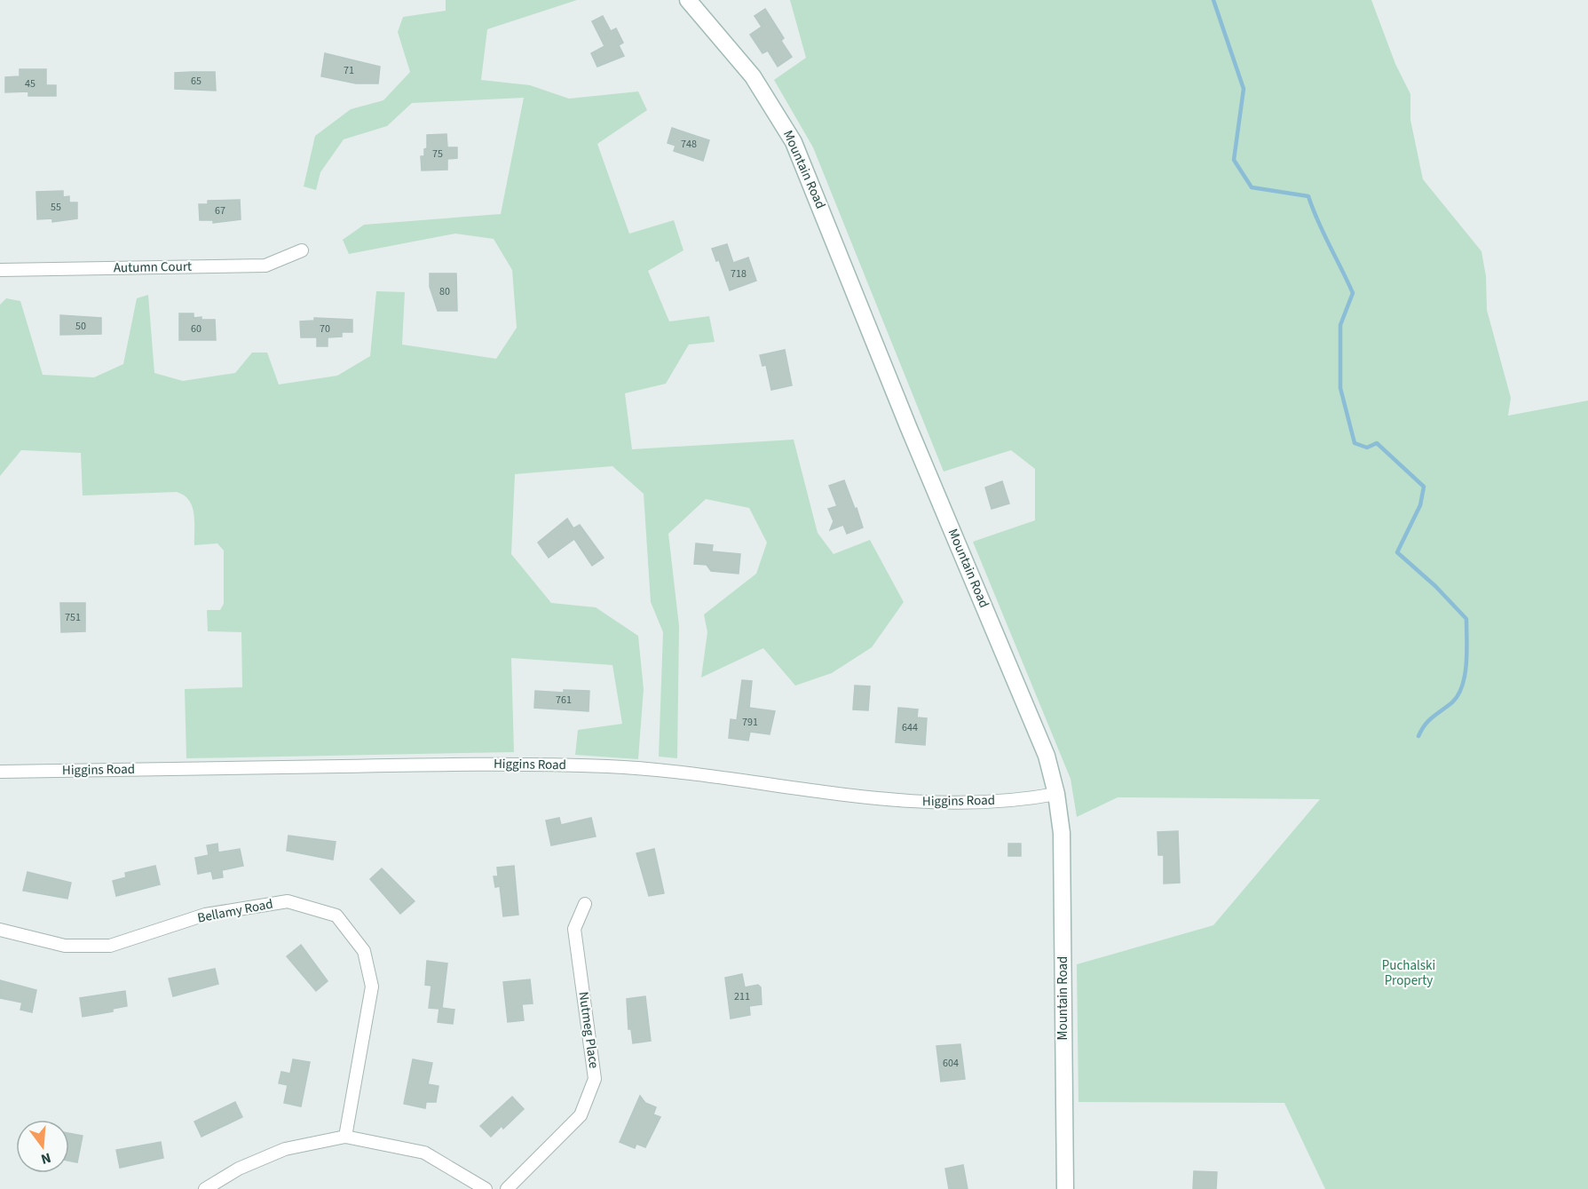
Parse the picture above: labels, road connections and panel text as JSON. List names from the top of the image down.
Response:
{
  "streets": {
    "main road": ["Mountain Road"],
    "street": [
      "Autumn Court",
      "Higgins Road",
      "Bellamy Road",
      "Nutmeg Place"
    ]
  },
  "crossings": [
    ["Mountain Road", "Higgins Road"]
  ],
  "parks": ["Puchalski Property"],
  "house_numbers": [
    "71",
    "65",
    "45",
    "748",
    "75",
    "55",
    "67",
    "718",
    "80",
    "50",
    "60",
    "70",
    "751",
    "761",
    "791",
    "644",
    "211",
    "604"
  ],
  "north": "bottom"
}
